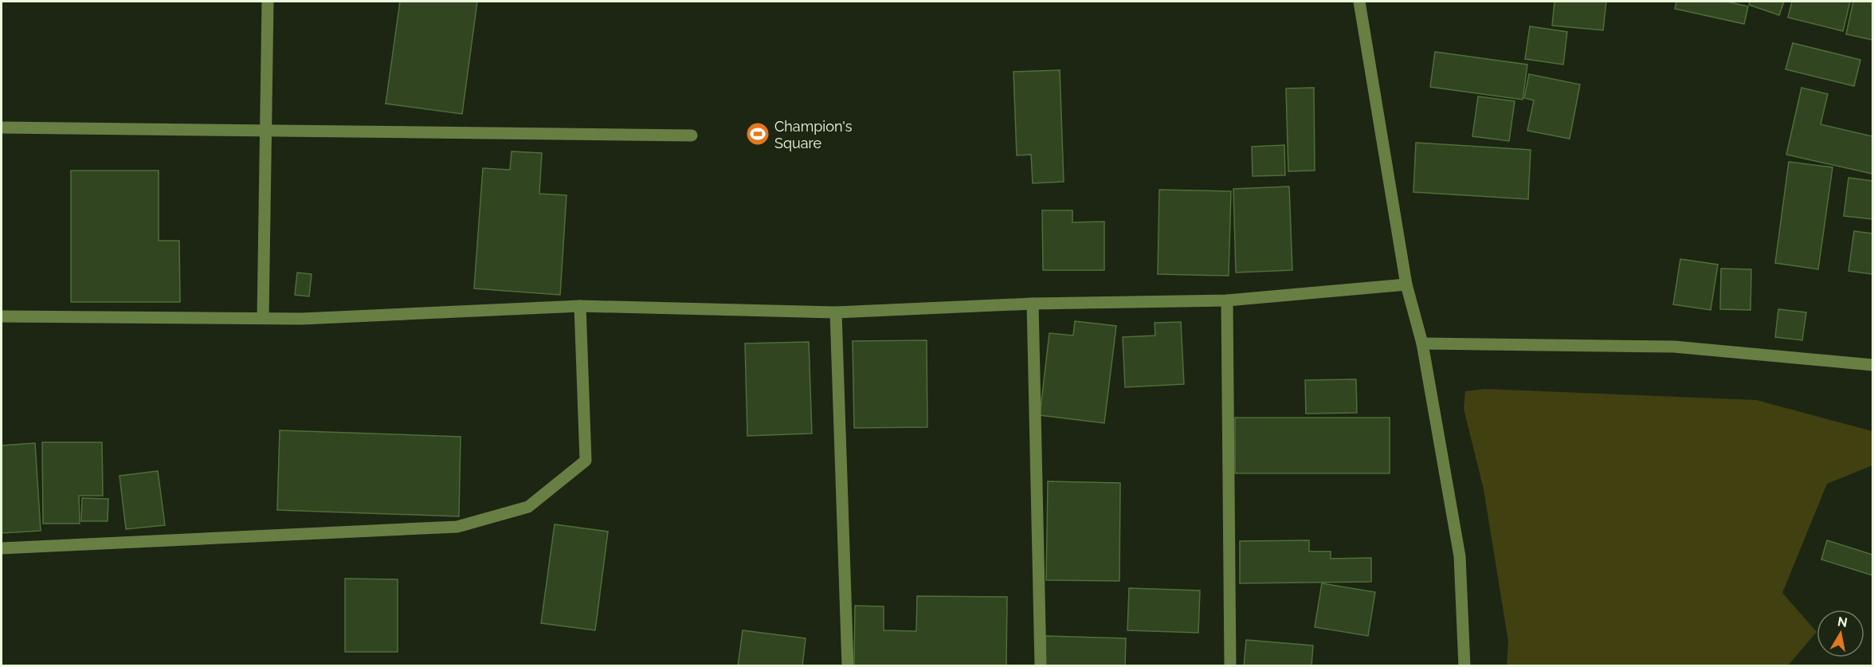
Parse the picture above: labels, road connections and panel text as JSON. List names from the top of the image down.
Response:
{
  "places": {
    "sports": ["Champion's Square"]
  },
  "north": "top"
}
